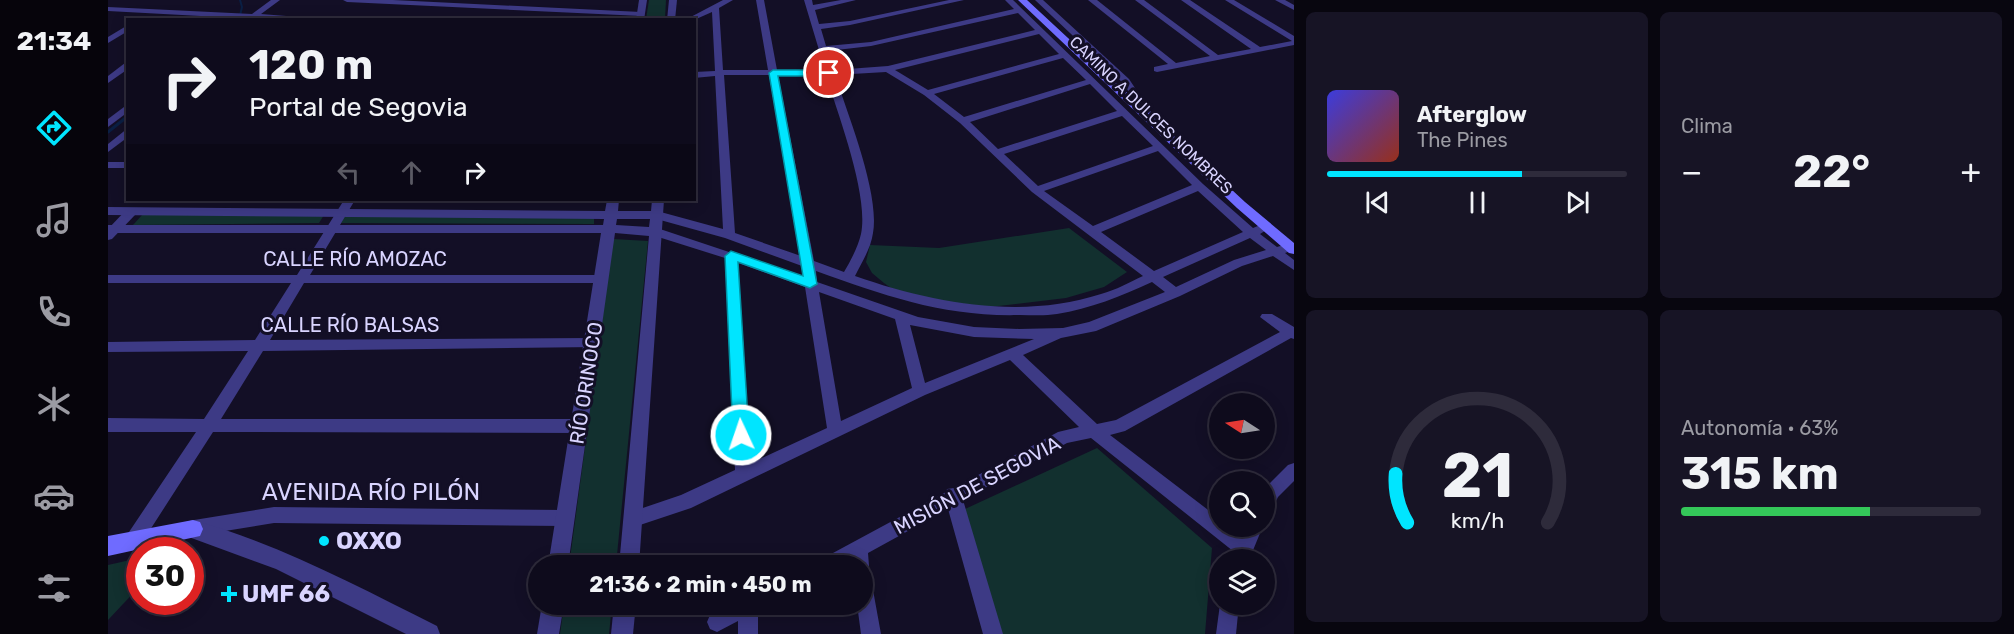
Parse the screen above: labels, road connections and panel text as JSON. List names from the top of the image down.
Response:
{
  "streets": {
    "main road": ["CAMINO A DULCES NOMBRES", "AVENIDA RÍO PILÓN"],
    "street": [
      "CALLE RÍO AMOZAC",
      "CALLE RÍO BALSAS",
      "RÍO ORINOCO",
      "MISIÓN DE SEGOVIA"
    ]
  },
  "crossings": [
    ["CALLE RÍO AMOZAC", "RÍO ORINOCO"],
    ["CALLE RÍO BALSAS", "RÍO ORINOCO"],
    ["RÍO ORINOCO", "AVENIDA RÍO PILÓN"]
  ],
  "places": {
    "other": ["OXXO"],
    "health": ["UMF 66"]
  },
  "north": "left",
  "page": {
    "tabs": "21:34",
    "tile": [
      "Clima",
      ["Autonomía · 63%", "315 km"]
    ],
    "turn": ["120 m", "Portal de Segovia"],
    "song": ["Afterglow", "The Pines"],
    "heat": ["−", "22°", "+"],
    "limit": "30",
    "trip": "21:36 · 2 min · 450 m",
    "gauge": ["21", "km/h"]
  }
}
